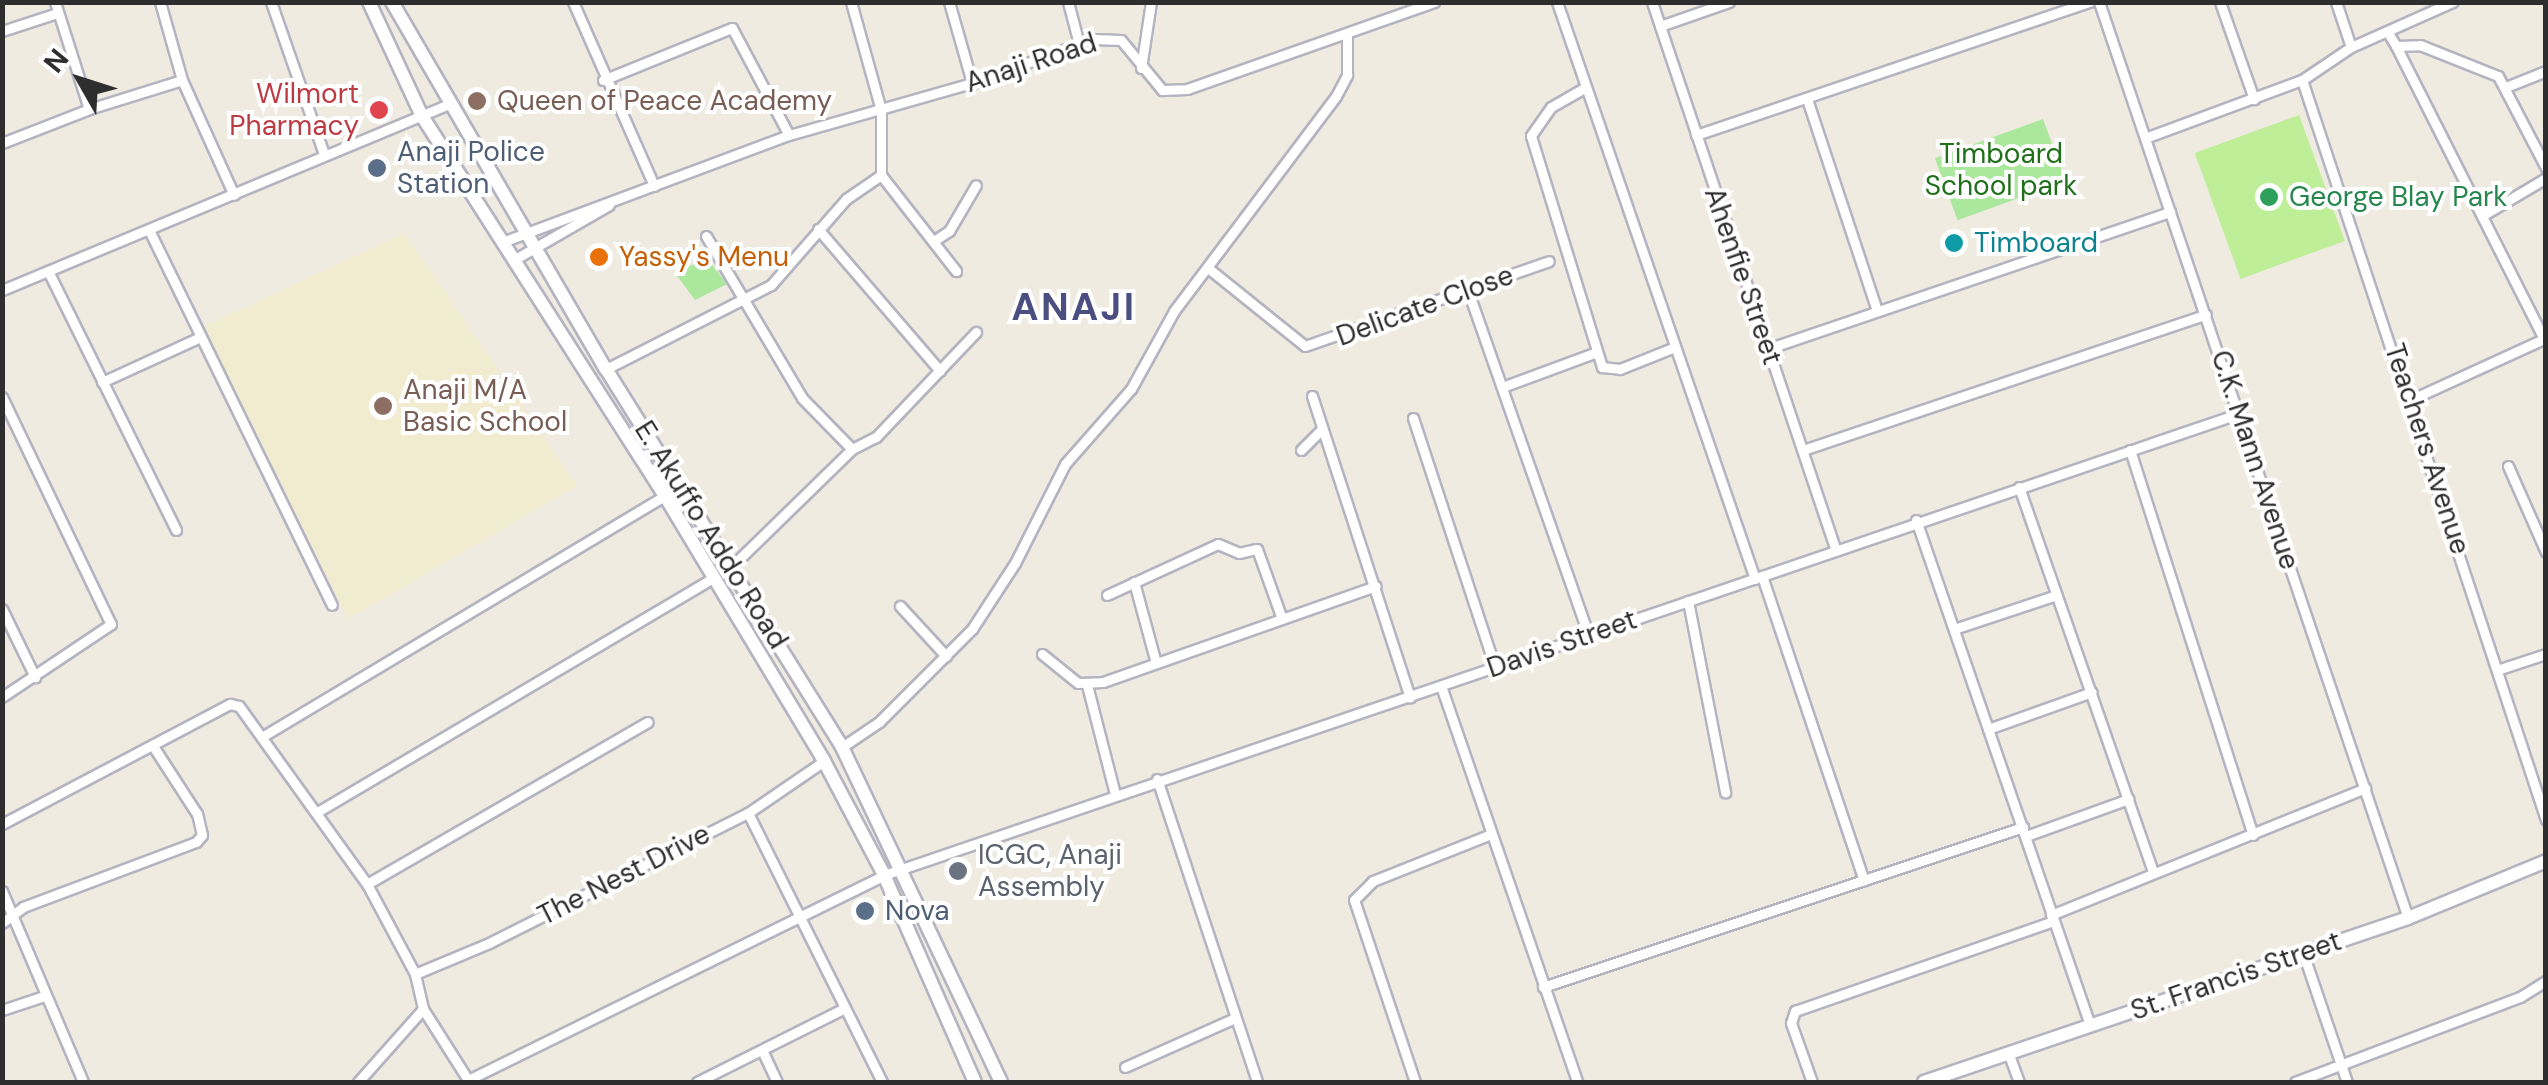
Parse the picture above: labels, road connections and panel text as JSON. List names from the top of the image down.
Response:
{
  "streets": {
    "main road": ["E. Akuffo Addo Road", "St. Francis Street"],
    "street": [
      "Anaji Road",
      "Ahenfie Street",
      "Delicate Close",
      "Teachers Avenue",
      "C.K. Mann Avenue",
      "Davis Street",
      "The Nest Drive"
    ]
  },
  "crossings": [
    ["Anaji Road", "E. Akuffo Addo Road"],
    ["Ahenfie Street", "Davis Street"],
    ["C.K. Mann Avenue", "Davis Street"],
    ["C.K. Mann Avenue", "St. Francis Street"],
    ["E. Akuffo Addo Road", "Davis Street"],
    ["E. Akuffo Addo Road", "The Nest Drive"]
  ],
  "districts": ["ANAJI"],
  "parks": ["Timboard School park"],
  "places": [
    "Queen of Peace Academy",
    "Wilmort Pharmacy",
    "Anaji Police Station",
    "George Blay Park",
    "Timboard",
    "Yassy's Menu",
    "Anaji M/A Basic School",
    "ICGC, Anaji Assembly",
    "Nova"
  ],
  "north": "top left"
}
